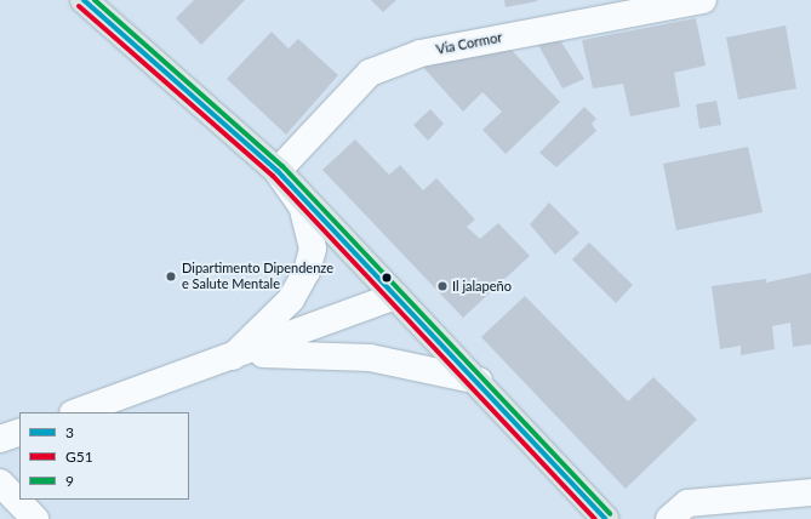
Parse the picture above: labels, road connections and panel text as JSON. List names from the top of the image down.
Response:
{
  "streets": {
    "street": ["Via Cormor"]
  },
  "places": ["Dipartimento Dipendenze e Salute Mentale", "Il jalapeño"],
  "lines": ["transit line 3", "transit line 9", "transit line G51"],
  "legend": ["3", "G51", "9"]
}
